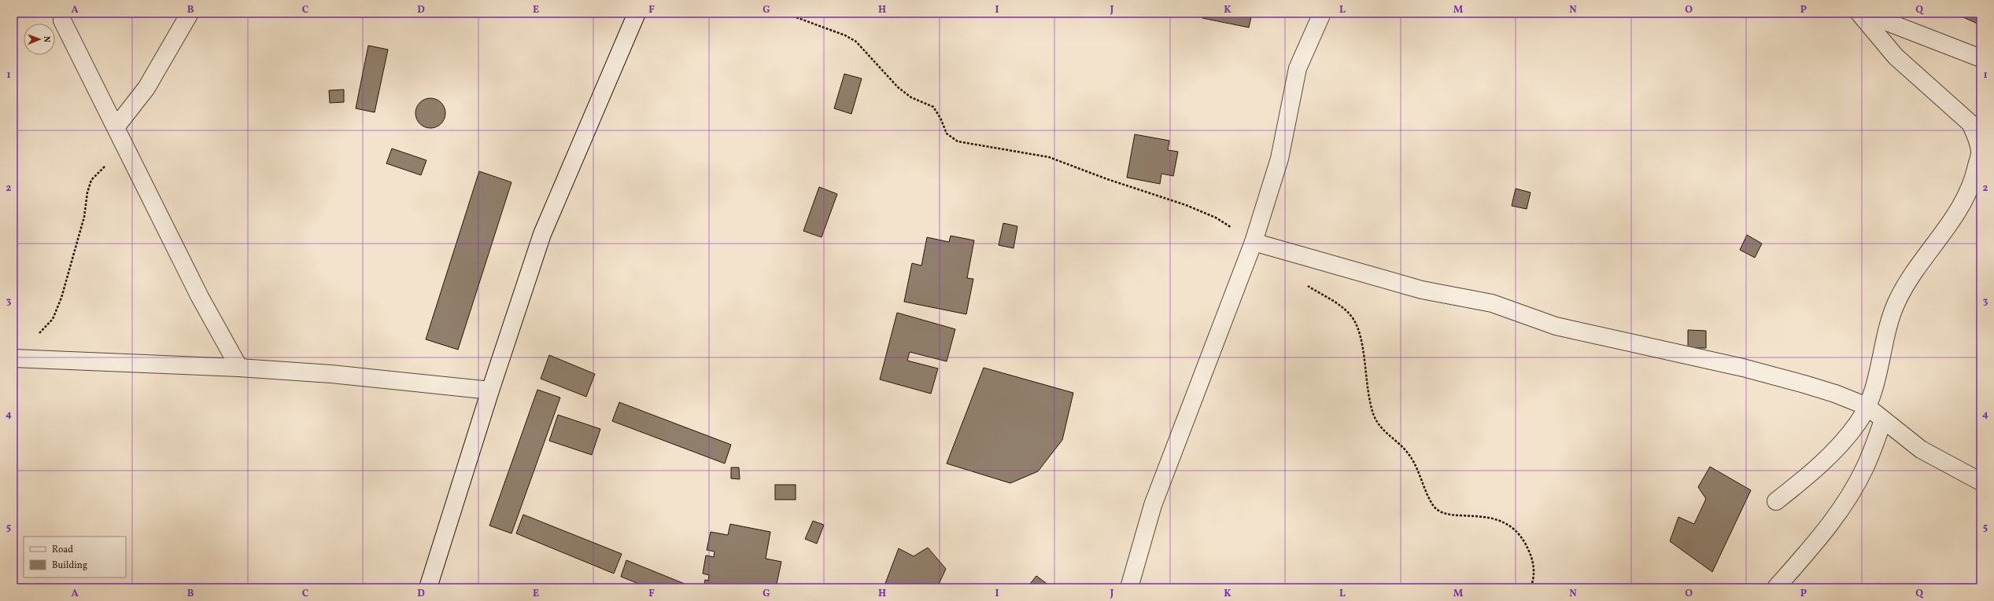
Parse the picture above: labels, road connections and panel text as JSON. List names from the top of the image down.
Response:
{
  "legend": ["Road", "Building"],
  "north": "right",
  "grid": {
    "columns": [
      "A",
      "B",
      "C",
      "D",
      "E",
      "F",
      "G",
      "H",
      "I",
      "J",
      "K",
      "L",
      "M",
      "N",
      "O",
      "P",
      "Q"
    ],
    "rows": [
      "1",
      "2",
      "3",
      "4",
      "5"
    ]
  }
}
